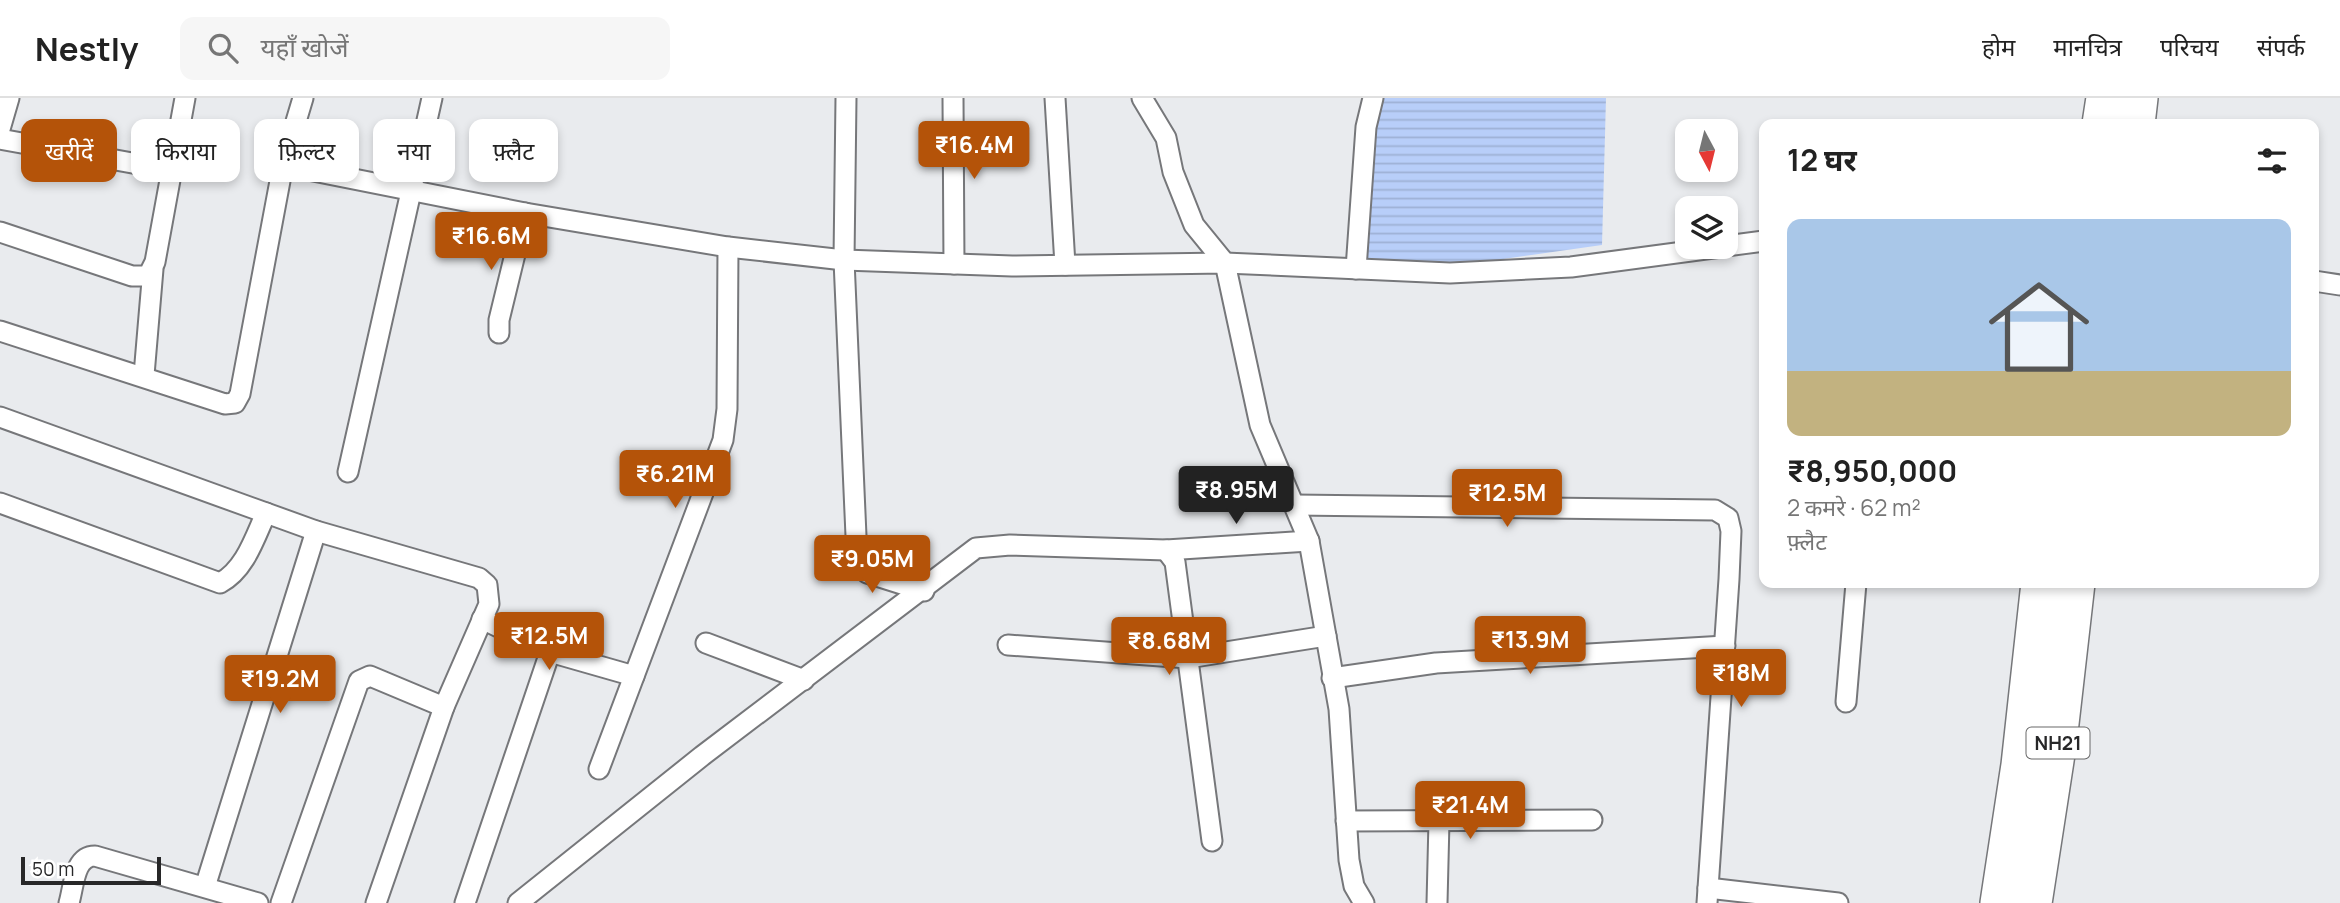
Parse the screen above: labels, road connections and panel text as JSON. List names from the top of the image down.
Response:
{
  "streets": {
    "highway": ["NH21"]
  },
  "scale_bar": "50 m",
  "north": "bottom",
  "page": {
    "header": "Nestly",
    "search": "यहाँ खोजें",
    "nav": [
      "होम",
      "मानचित्र",
      "परिचय",
      "संपर्क"
    ],
    "chip": [
      "खरीदें",
      "किराया",
      "फ़िल्टर",
      "नया",
      "फ़्लैट"
    ],
    "heading": "12 घर",
    "price": [
      "₹16.4M",
      "₹16.6M",
      "₹6.21M",
      "₹8.95M",
      "₹12.5M",
      "₹9.05M",
      "₹12.5M",
      "₹13.9M",
      "₹8.68M",
      "₹18M",
      "₹19.2M",
      "₹21.4M"
    ],
    "list": [
      {
        "name": "₹8,950,000",
        "note": "2 कमरे · 62 m² · फ़्लैट"
      }
    ],
    "scale": "50 m"
  }
}
